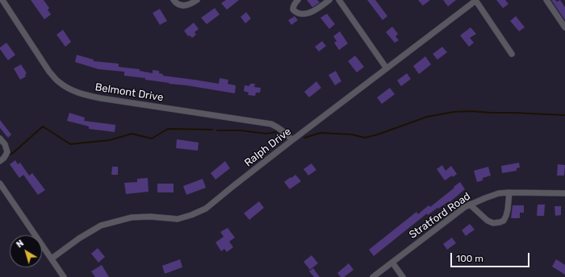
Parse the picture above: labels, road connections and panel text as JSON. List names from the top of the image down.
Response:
{
  "streets": {
    "street": ["Belmont Drive", "Ralph Drive", "Stratford Road"]
  },
  "crossings": [
    ["Belmont Drive", "Ralph Drive"]
  ],
  "scale_bar": "100 m",
  "north": "top left"
}
